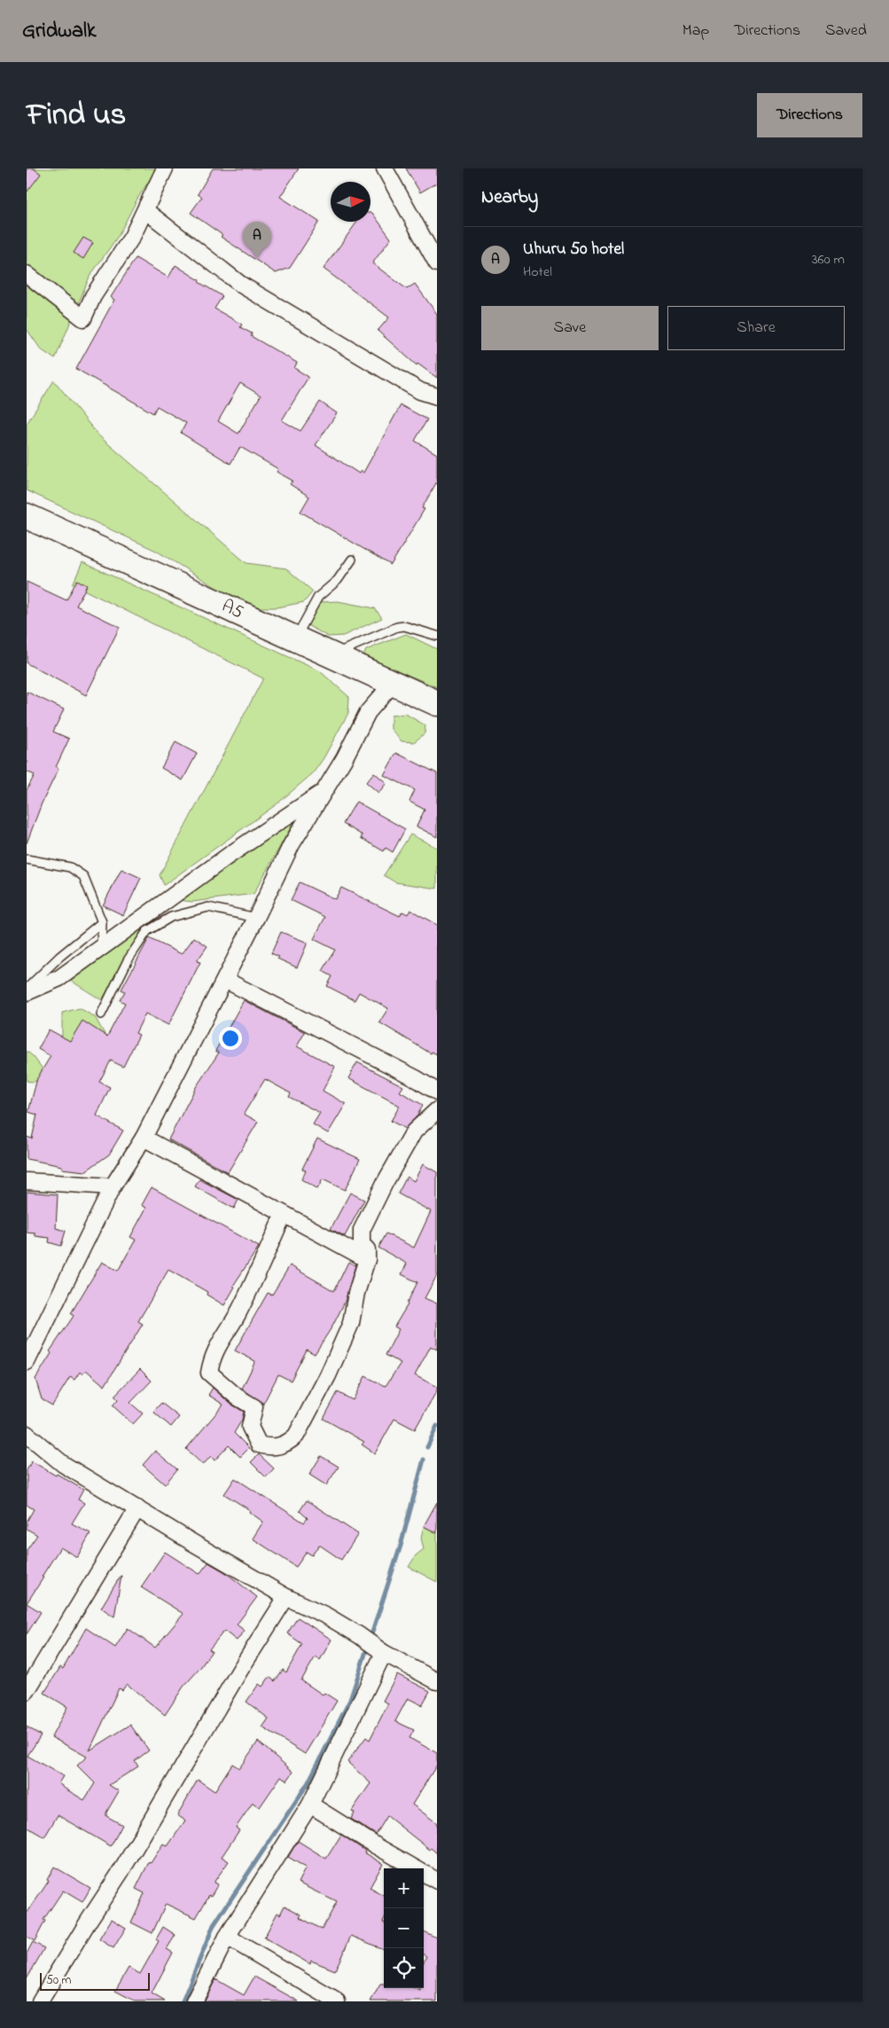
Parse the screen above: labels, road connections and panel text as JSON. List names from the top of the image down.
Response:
{
  "streets": {
    "highway": ["A5"]
  },
  "scale_bar": "50 m",
  "north": "right",
  "page": {
    "header": "Gridwalk",
    "nav": ["Map", "Directions", "Saved"],
    "title": "Find us",
    "buttons": [
      "Directions",
      ["Save", "Share"]
    ],
    "heading": "Nearby",
    "pins": "A",
    "list": [
      {
        "mark": "A",
        "name": "Uhuru 50 hotel",
        "note": "Hotel",
        "value": "360 m"
      }
    ],
    "map_buttons": ["+", "−"],
    "scale": "50 m"
  }
}
